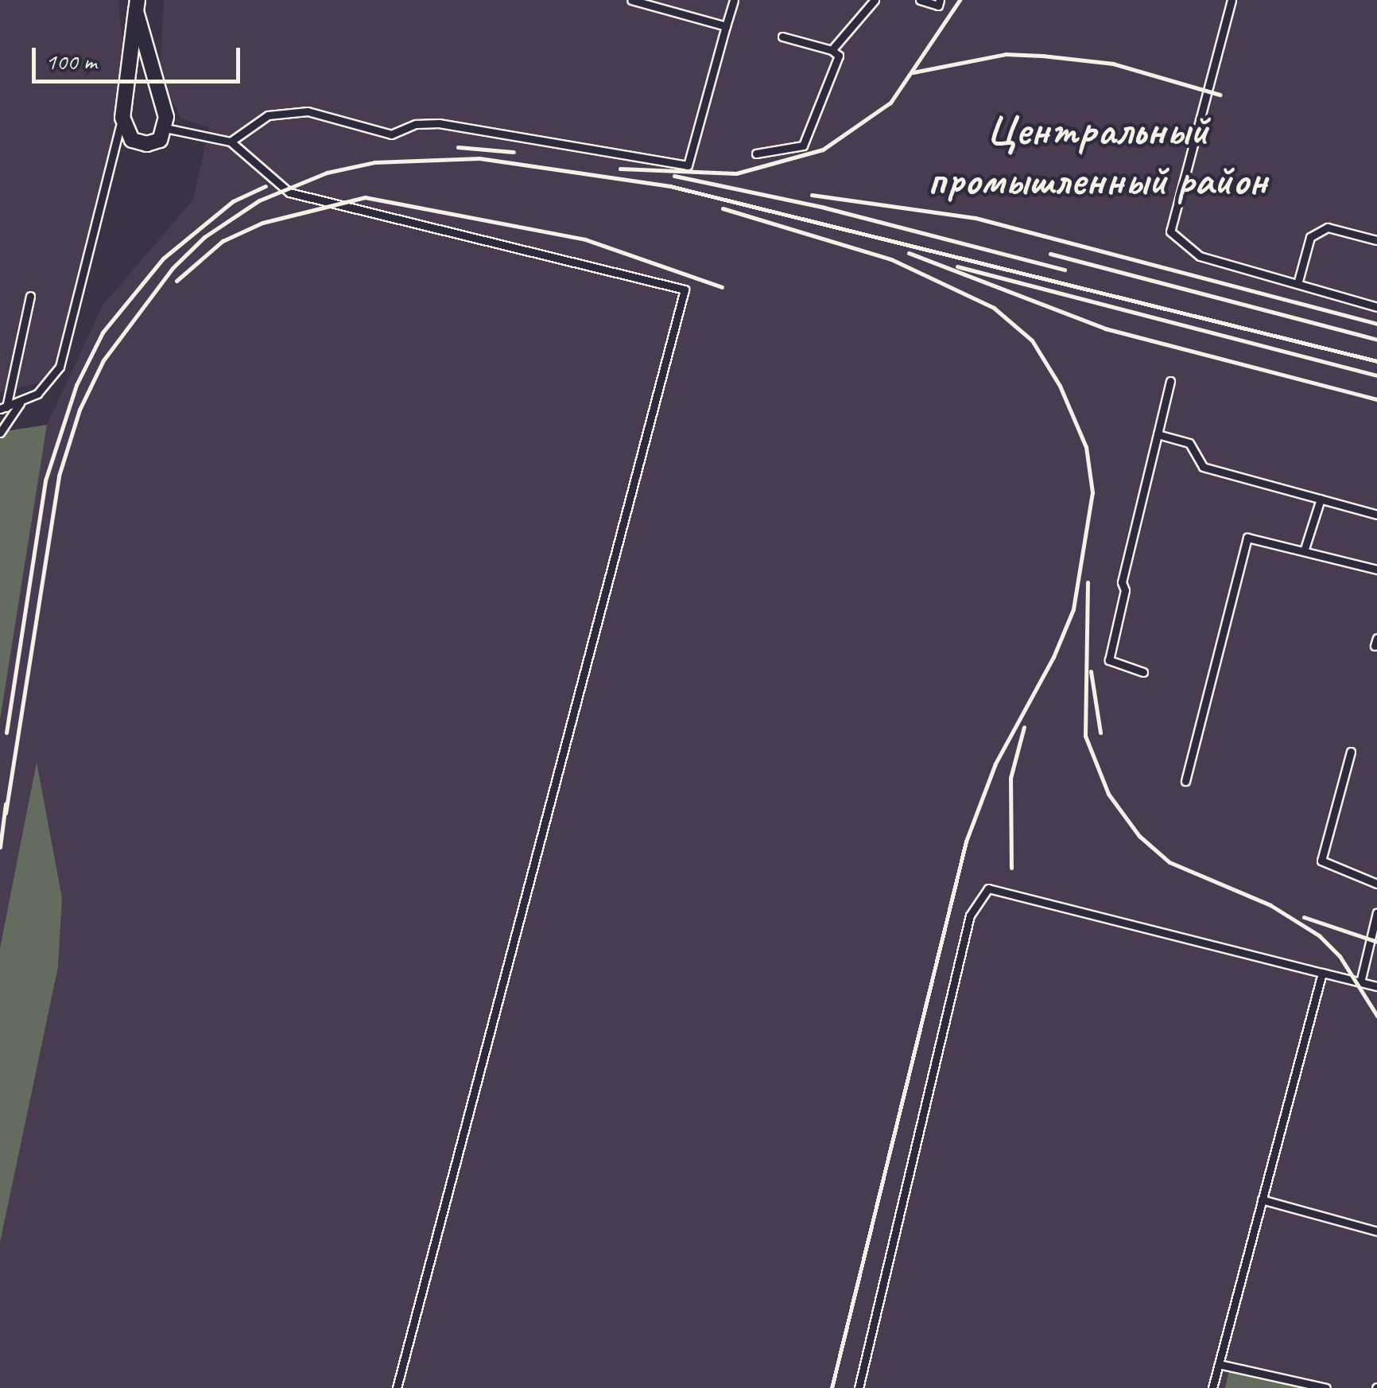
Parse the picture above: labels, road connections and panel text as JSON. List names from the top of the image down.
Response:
{
  "districts": ["Центральный промышленный район"],
  "scale_bar": "100 m"
}
